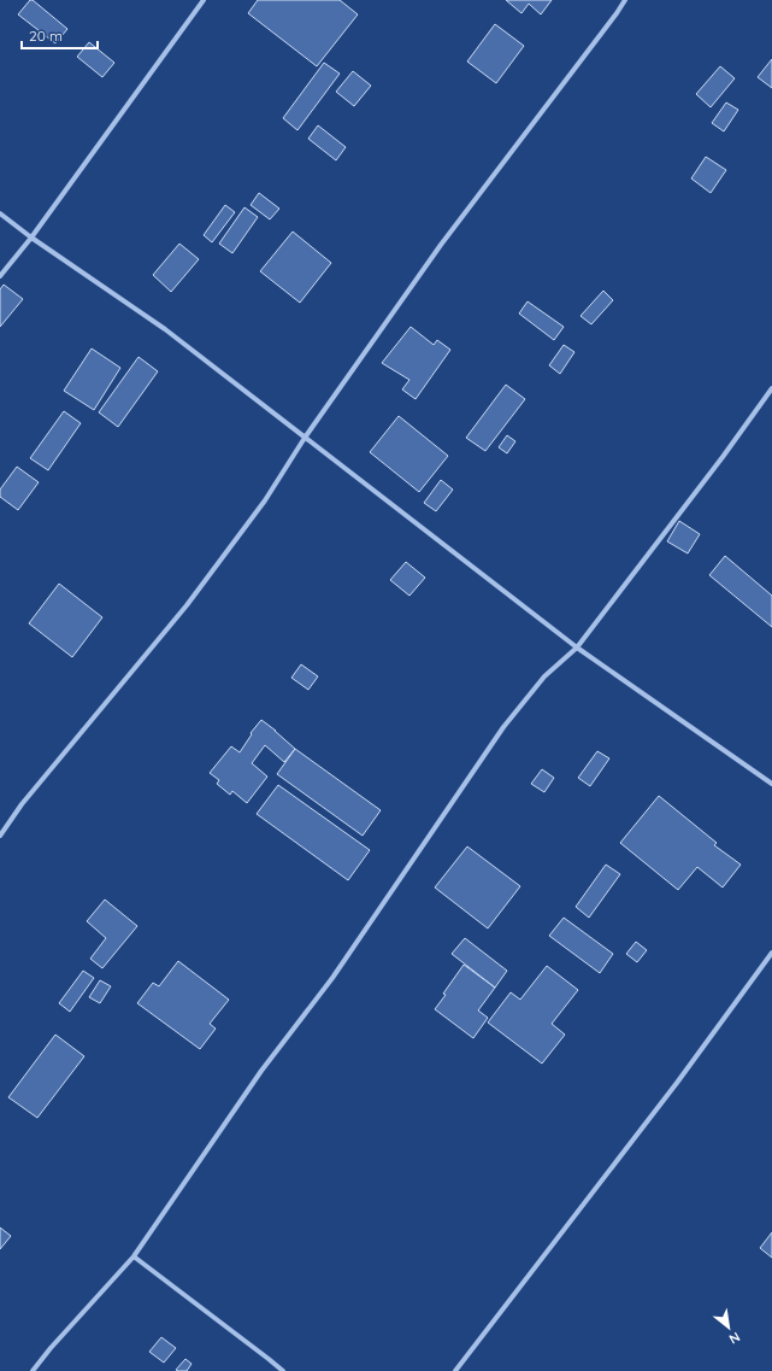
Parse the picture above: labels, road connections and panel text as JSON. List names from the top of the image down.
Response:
{
  "scale_bar": "20 m",
  "north": "bottom right"
}
